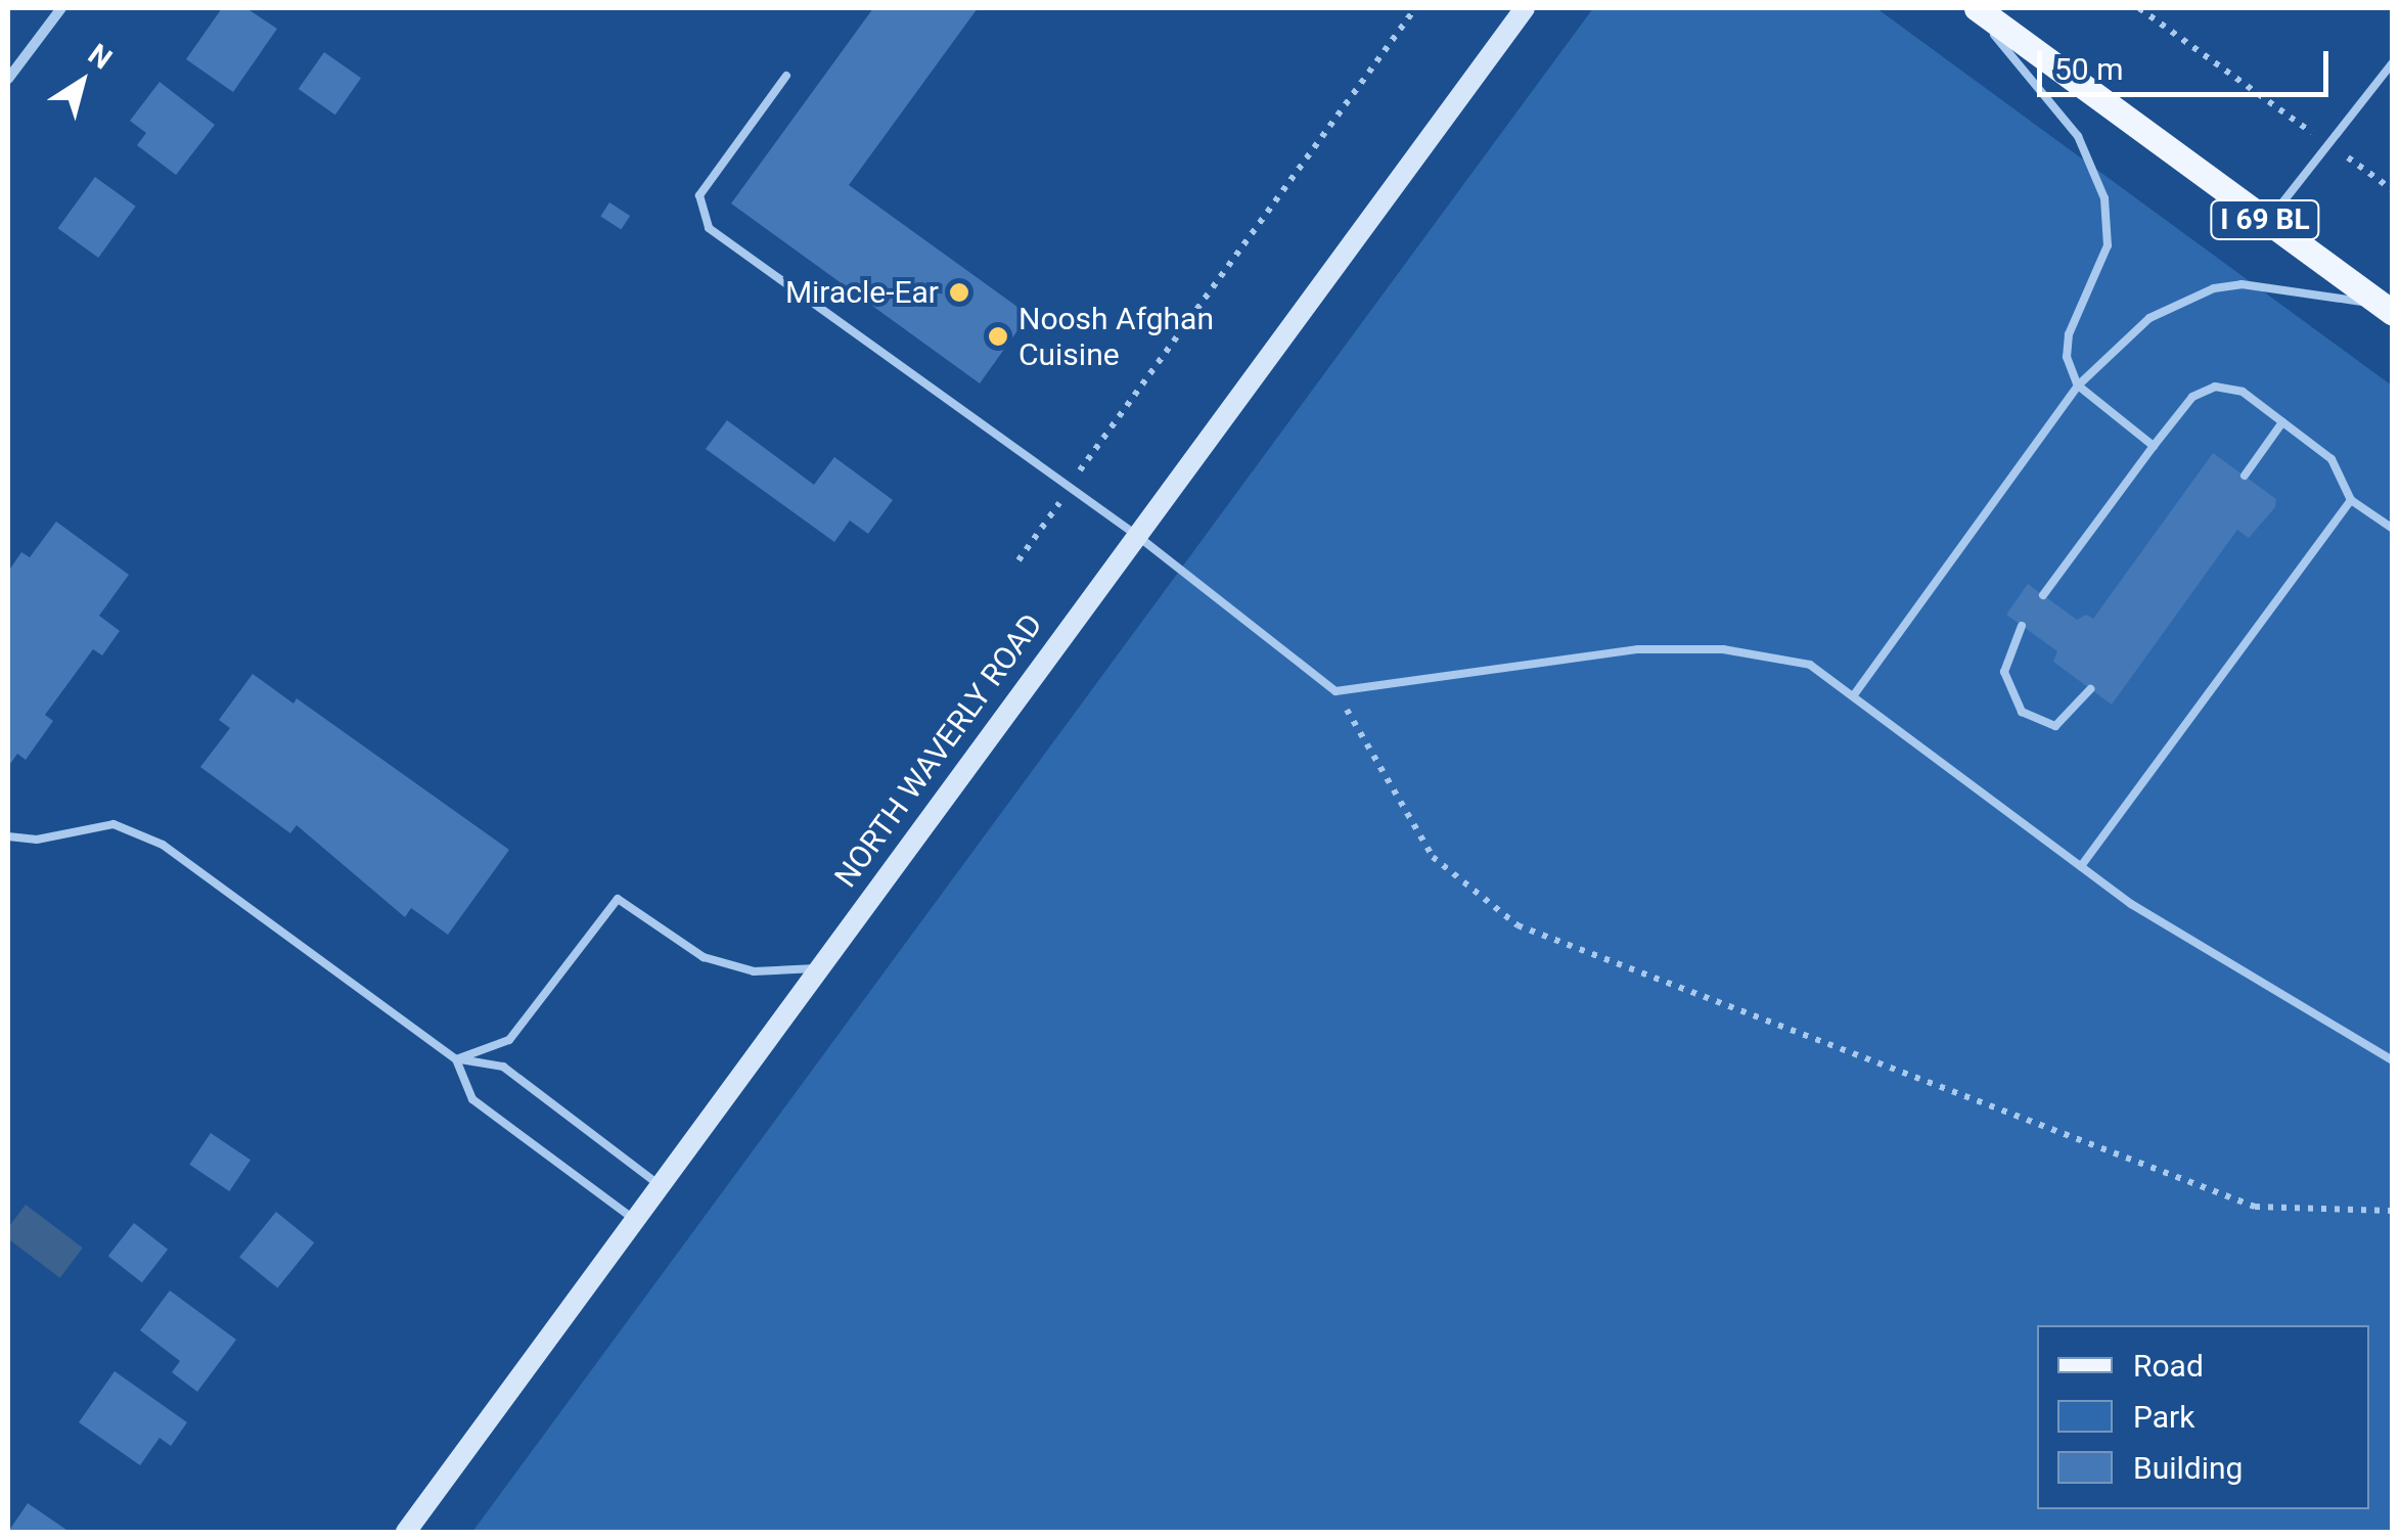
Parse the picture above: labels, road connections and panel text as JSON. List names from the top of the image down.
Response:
{
  "streets": {
    "main road": ["I 69 BL", "NORTH WAVERLY ROAD"]
  },
  "places": ["Miracle-Ear", "Noosh Afghan Cuisine"],
  "legend": ["Road", "Park", "Building"],
  "scale_bar": "50 m",
  "north": "top right"
}
